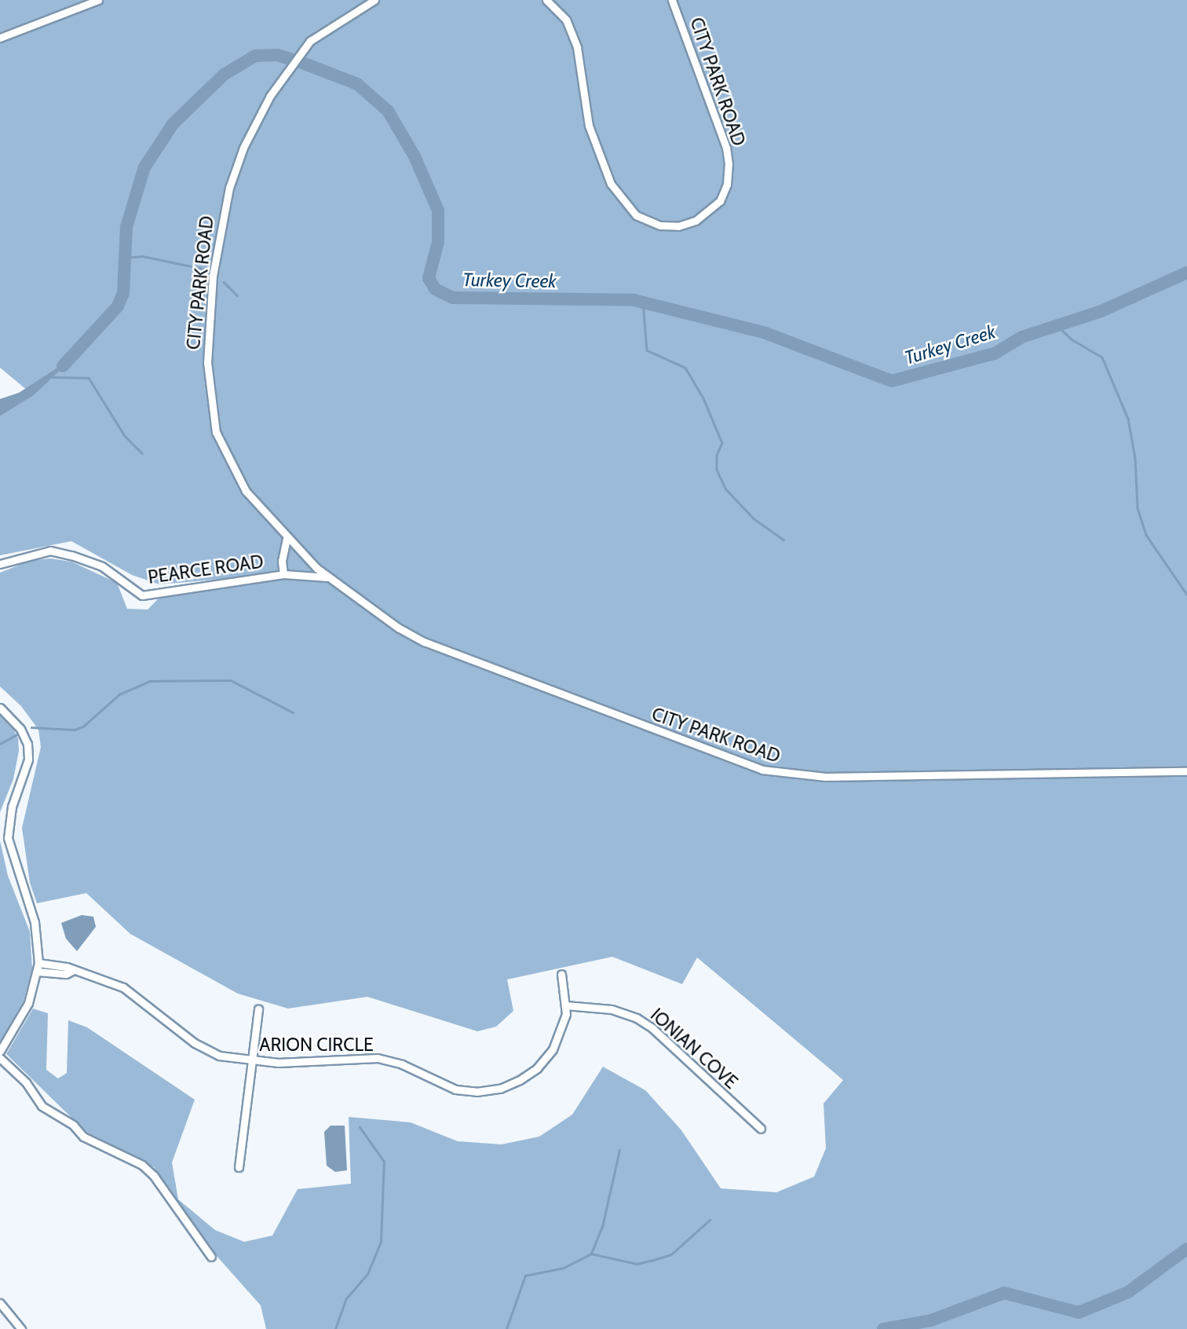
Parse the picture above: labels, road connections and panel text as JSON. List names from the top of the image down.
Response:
{
  "streets": {
    "street": [
      "CITY PARK ROAD",
      "PEARCE ROAD",
      "ARION CIRCLE",
      "IONIAN COVE"
    ]
  },
  "crossings": [
    ["CITY PARK ROAD", "PEARCE ROAD"],
    ["ARION CIRCLE", "IONIAN COVE"]
  ],
  "water": ["Turkey Creek"]
}
